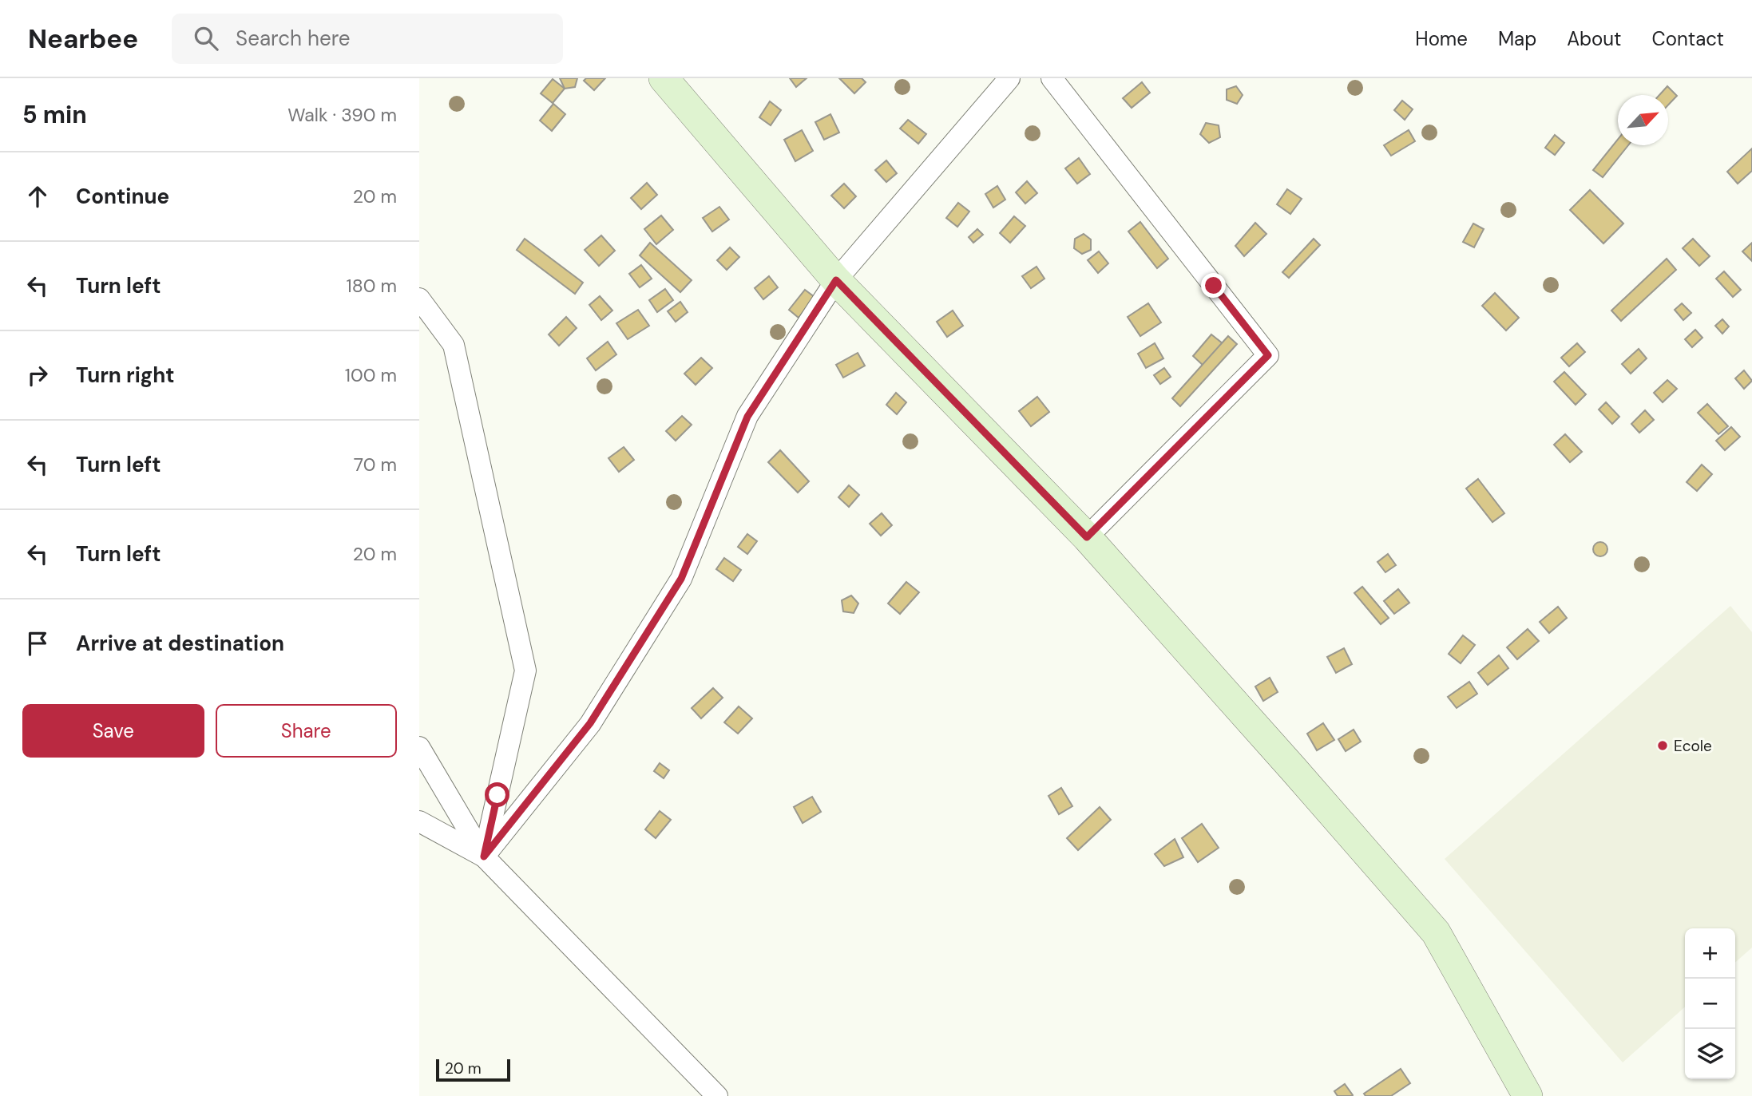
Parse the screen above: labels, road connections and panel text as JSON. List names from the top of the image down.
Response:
{
  "places": ["Ecole"],
  "scale_bar": "20 m",
  "north": "top right",
  "page": {
    "header": "Nearbee",
    "search": "Search here",
    "nav": [
      "Home",
      "Map",
      "About",
      "Contact"
    ],
    "heading": ["5 min", "Walk · 390 m"],
    "list": [
      ["Continue", "20 m"],
      ["Turn left", "180 m"],
      ["Turn right", "100 m"],
      ["Turn left", "70 m"],
      ["Turn left", "20 m"],
      "Arrive at destination"
    ],
    "buttons": ["Save", "Share"],
    "map_buttons": ["+", "−"],
    "scale": "20 m"
  }
}
